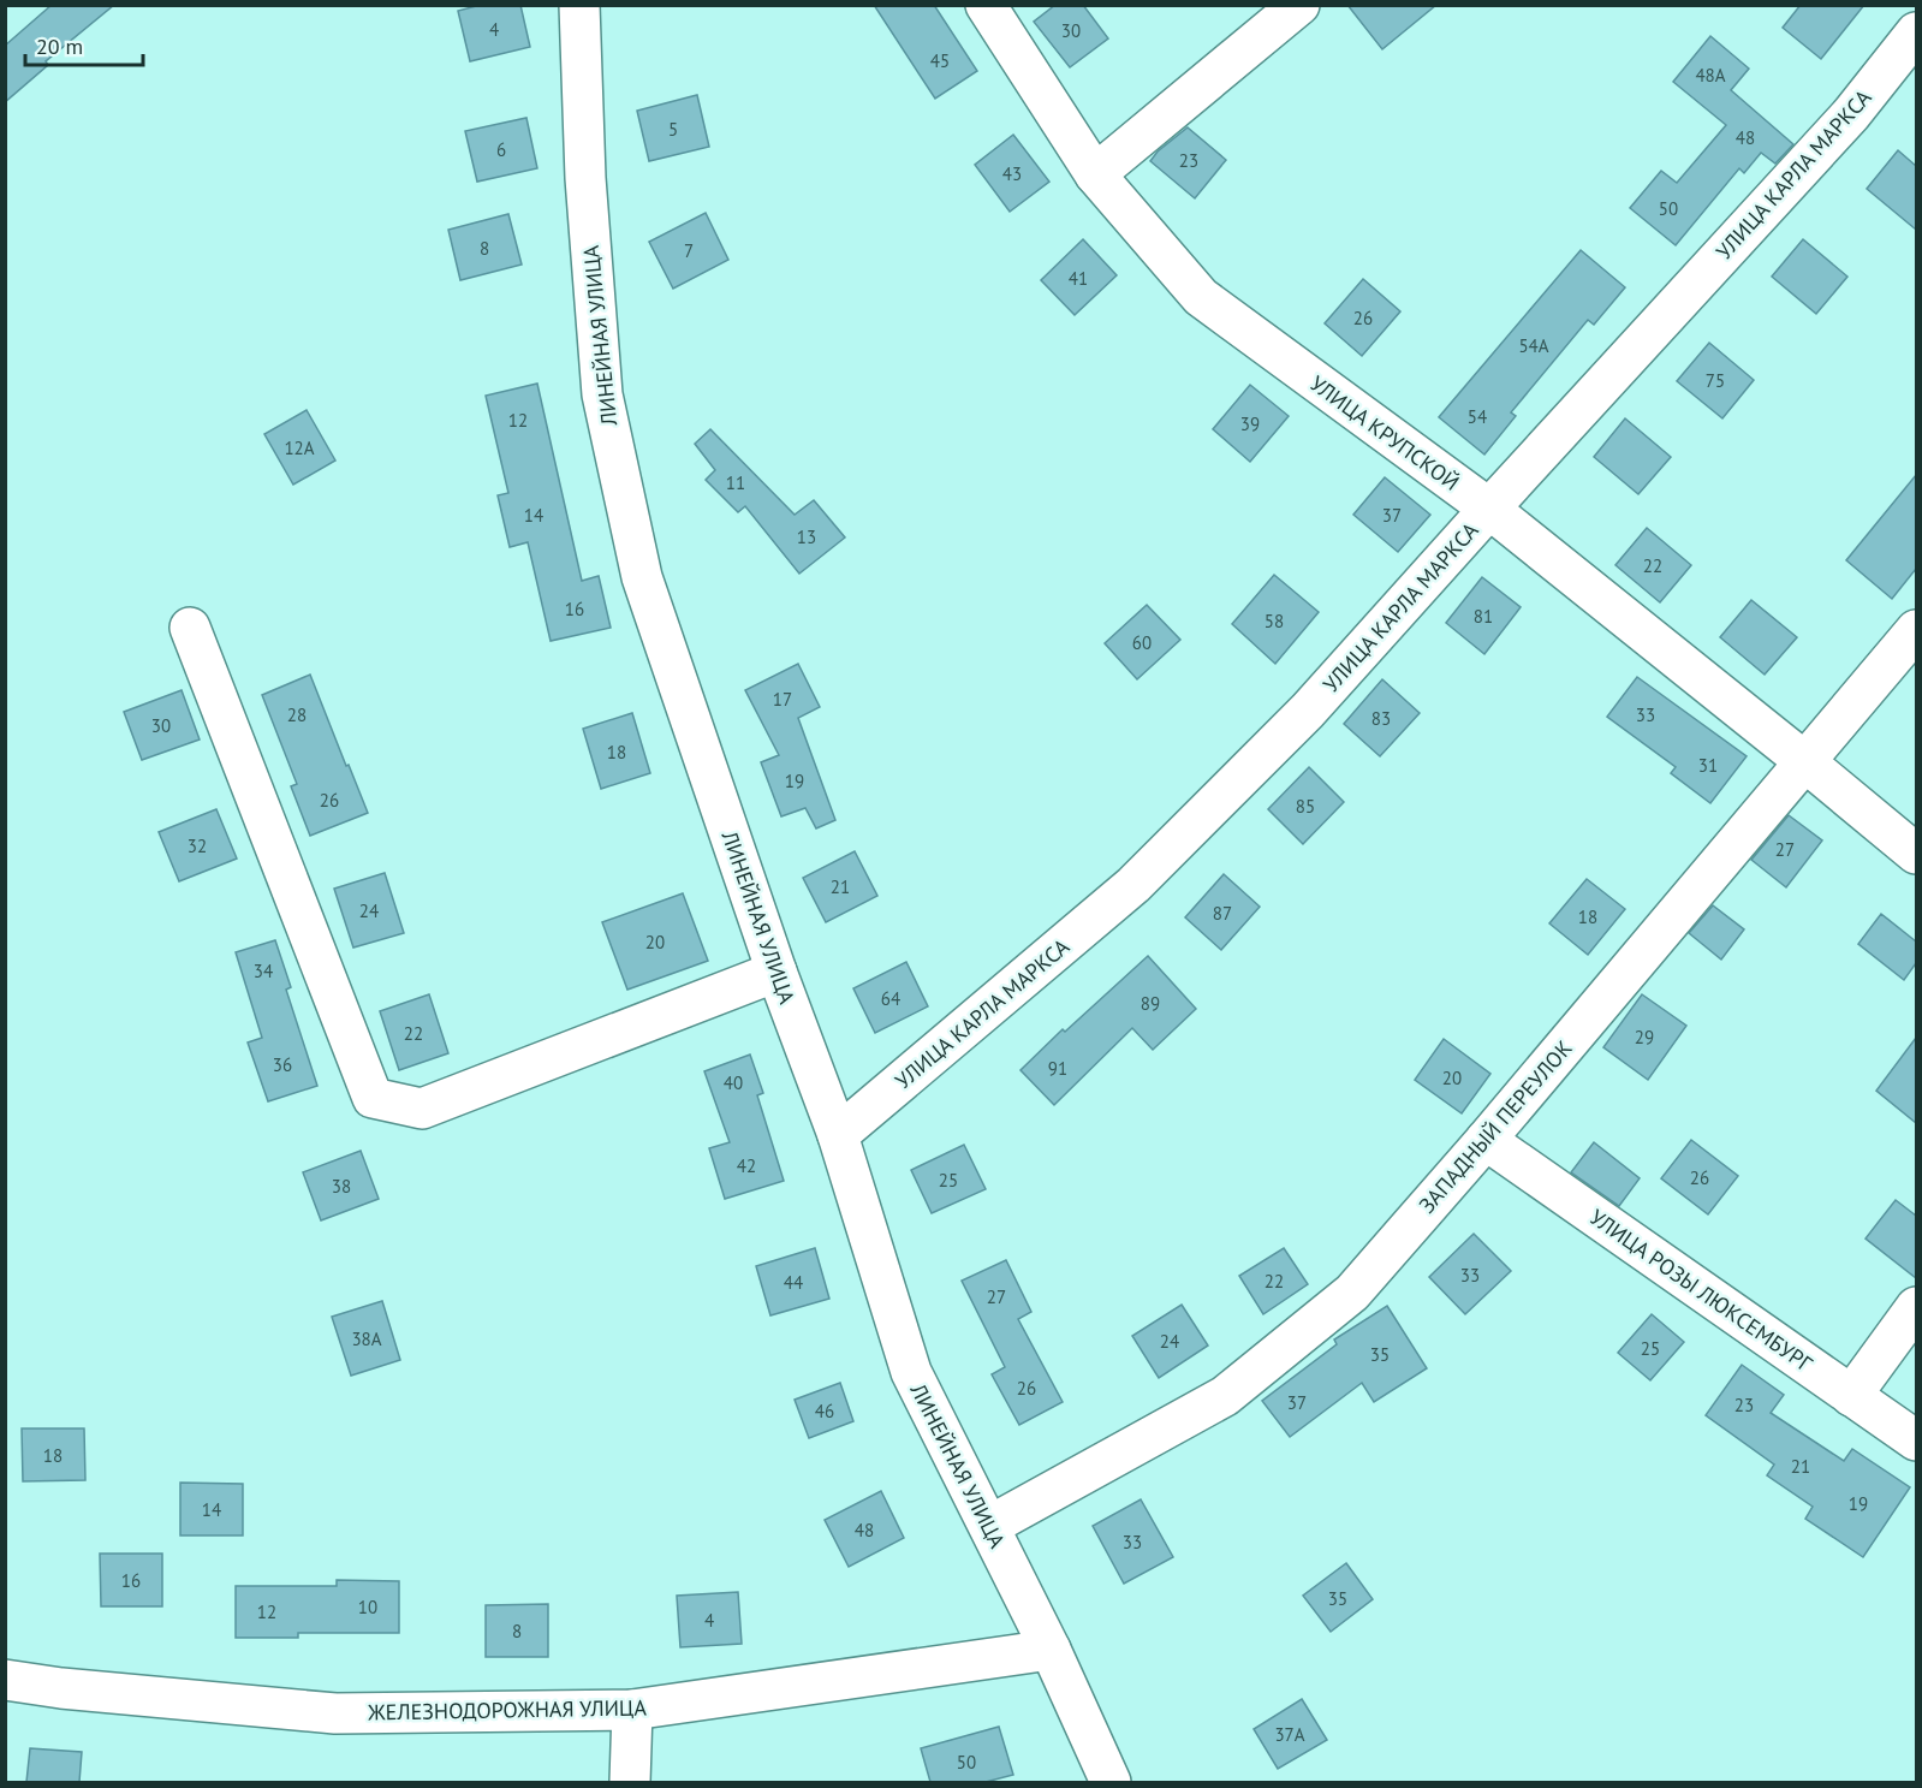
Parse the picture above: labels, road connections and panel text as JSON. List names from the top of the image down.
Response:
{
  "streets": {
    "street": [
      "УЛИЦА КАРЛА МАРКСА",
      "ЛИНЕЙНАЯ УЛИЦА",
      "УЛИЦА КРУПСКОЙ",
      "ЗАПАДНЫЙ ПЕРЕУЛОК",
      "УЛИЦА РОЗЫ ЛЮКСЕМБУРГ",
      "ЖЕЛЕЗНОДОРОЖНАЯ УЛИЦА"
    ]
  },
  "crossings": [
    ["УЛИЦА КАРЛА МАРКСА", "ЛИНЕЙНАЯ УЛИЦА"],
    ["УЛИЦА КАРЛА МАРКСА", "УЛИЦА КРУПСКОЙ"],
    ["ЛИНЕЙНАЯ УЛИЦА", "ЗАПАДНЫЙ ПЕРЕУЛОК"],
    ["ЛИНЕЙНАЯ УЛИЦА", "ЖЕЛЕЗНОДОРОЖНАЯ УЛИЦА"],
    ["УЛИЦА КРУПСКОЙ", "ЗАПАДНЫЙ ПЕРЕУЛОК"],
    ["ЗАПАДНЫЙ ПЕРЕУЛОК", "УЛИЦА РОЗЫ ЛЮКСЕМБУРГ"]
  ],
  "house_numbers": [
    "4",
    "30",
    "45",
    "48А",
    "5",
    "48",
    "6",
    "23",
    "43",
    "50",
    "8",
    "7",
    "41",
    "26",
    "54А",
    "75",
    "54",
    "12",
    "39",
    "12А",
    "11",
    "14",
    "37",
    "13",
    "22",
    "16",
    "81",
    "58",
    "60",
    "17",
    "28",
    "33",
    "83",
    "30",
    "18",
    "31",
    "19",
    "26",
    "85",
    "32",
    "27",
    "21",
    "24",
    "87",
    "18",
    "20",
    "34",
    "64",
    "89",
    "22",
    "29",
    "36",
    "91",
    "20",
    "40",
    "42",
    "26",
    "25",
    "38",
    "33",
    "22",
    "44",
    "27",
    "38А",
    "24",
    "25",
    "35",
    "26",
    "37",
    "23",
    "46",
    "18",
    "21",
    "19",
    "14",
    "48",
    "33",
    "16",
    "35",
    "10",
    "12",
    "4",
    "8",
    "37А",
    "50"
  ],
  "scale_bar": "20 m"
}
